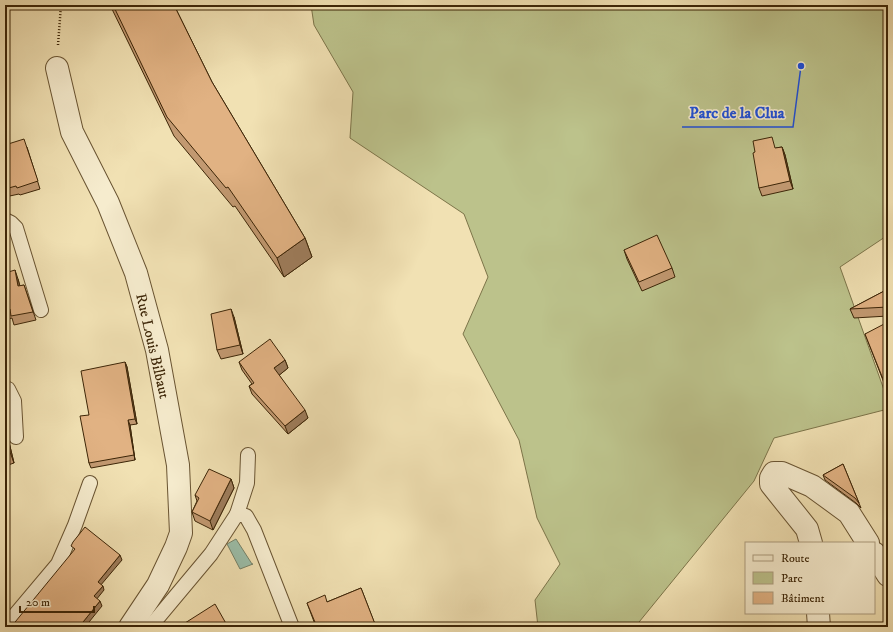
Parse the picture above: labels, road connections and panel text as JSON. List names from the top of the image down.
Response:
{
  "streets": {
    "street": ["Rue Louis Bilbaut"]
  },
  "places": ["Parc de la Clua"],
  "legend": ["Route", "Parc", "Bâtiment"],
  "scale_bar": "20 m"
}
